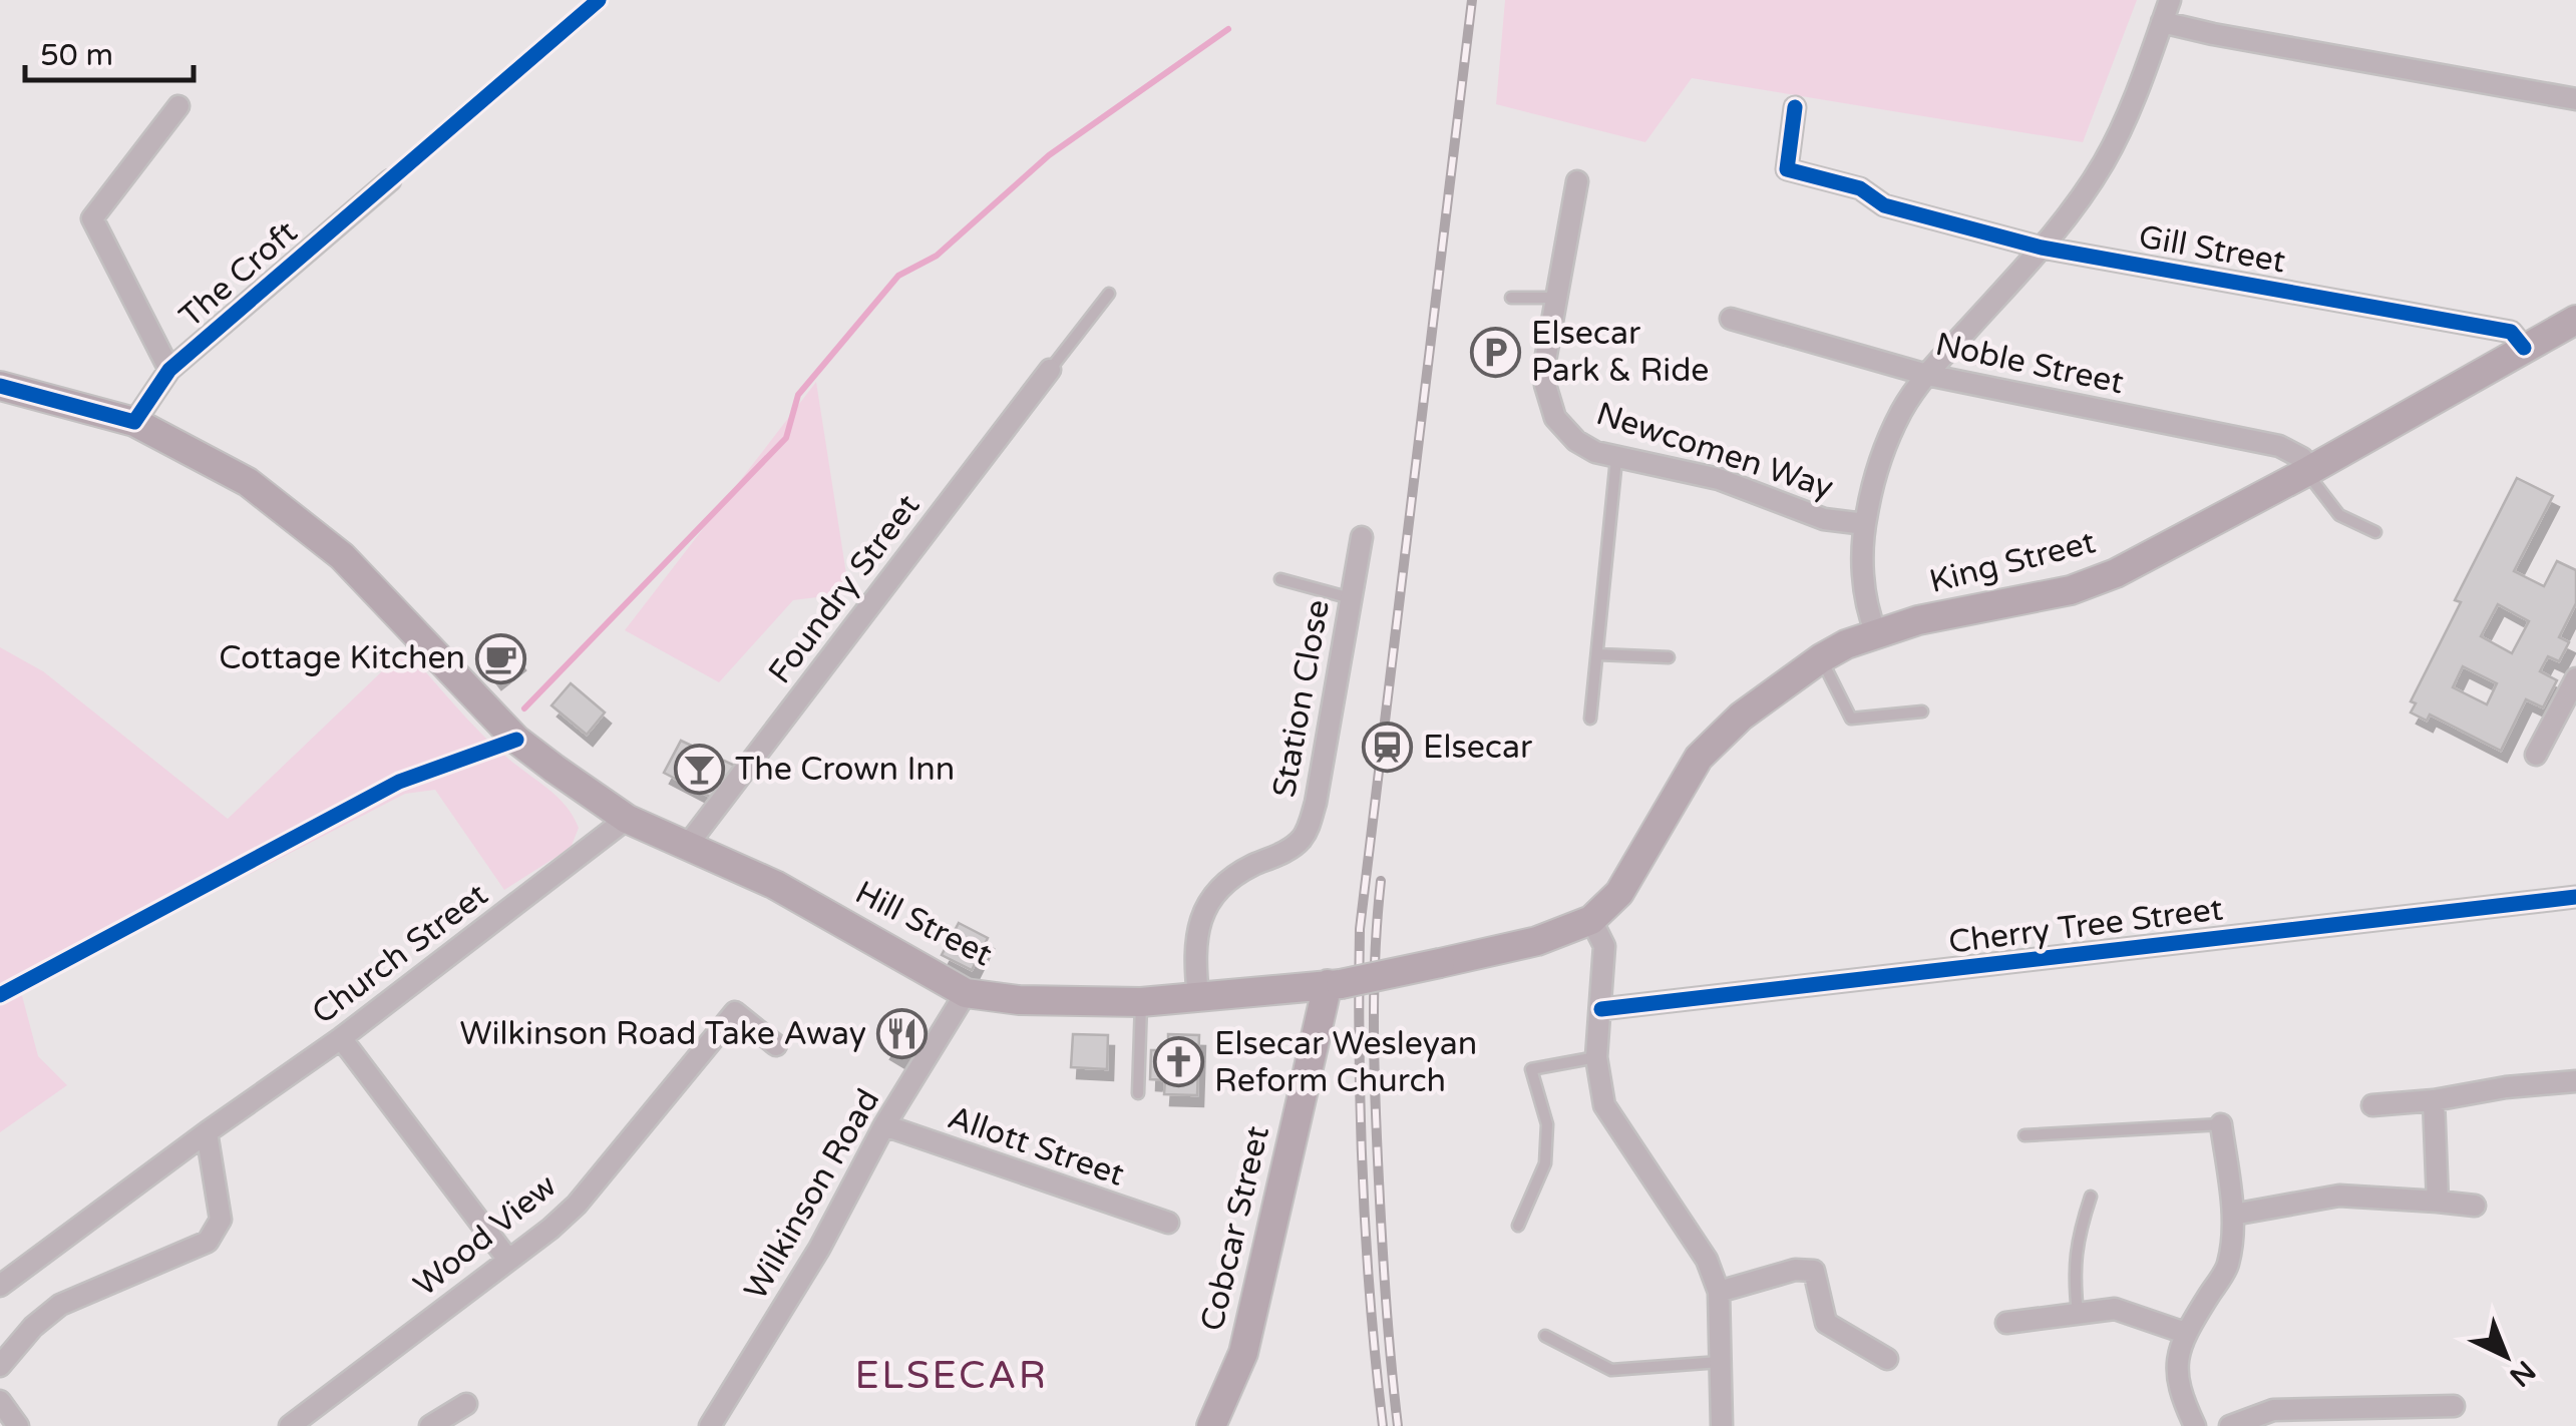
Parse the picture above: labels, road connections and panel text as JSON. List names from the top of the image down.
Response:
{
  "streets": {
    "main road": ["King Street", "Hill Street", "Cobcar Street"],
    "street": [
      "Gill Street",
      "The Croft",
      "Noble Street",
      "Newcomen Way",
      "Foundry Street",
      "Station Close",
      "Cherry Tree Street",
      "Church Street",
      "Allott Street",
      "Wilkinson Road",
      "Wood View"
    ]
  },
  "crossings": [
    ["Gill Street", "King Street"],
    ["The Croft", "Hill Street"],
    ["Noble Street", "King Street"],
    ["King Street", "Hill Street"],
    ["Foundry Street", "Hill Street"],
    ["Station Close", "Hill Street"],
    ["Hill Street", "Church Street"],
    ["Hill Street", "Wilkinson Road"],
    ["Hill Street", "Cobcar Street"],
    ["Allott Street", "Wilkinson Road"]
  ],
  "districts": ["ELSECAR"],
  "places": {
    "parking": ["Elsecar Park & Ride"],
    "cafe": ["Cottage Kitchen"],
    "station": ["Elsecar"],
    "bar": ["The Crown Inn"],
    "restaurant": ["Wilkinson Road Take Away"],
    "church": ["Elsecar Wesleyan Reform Church"]
  },
  "scale_bar": "50 m",
  "north": "bottom right"
}
